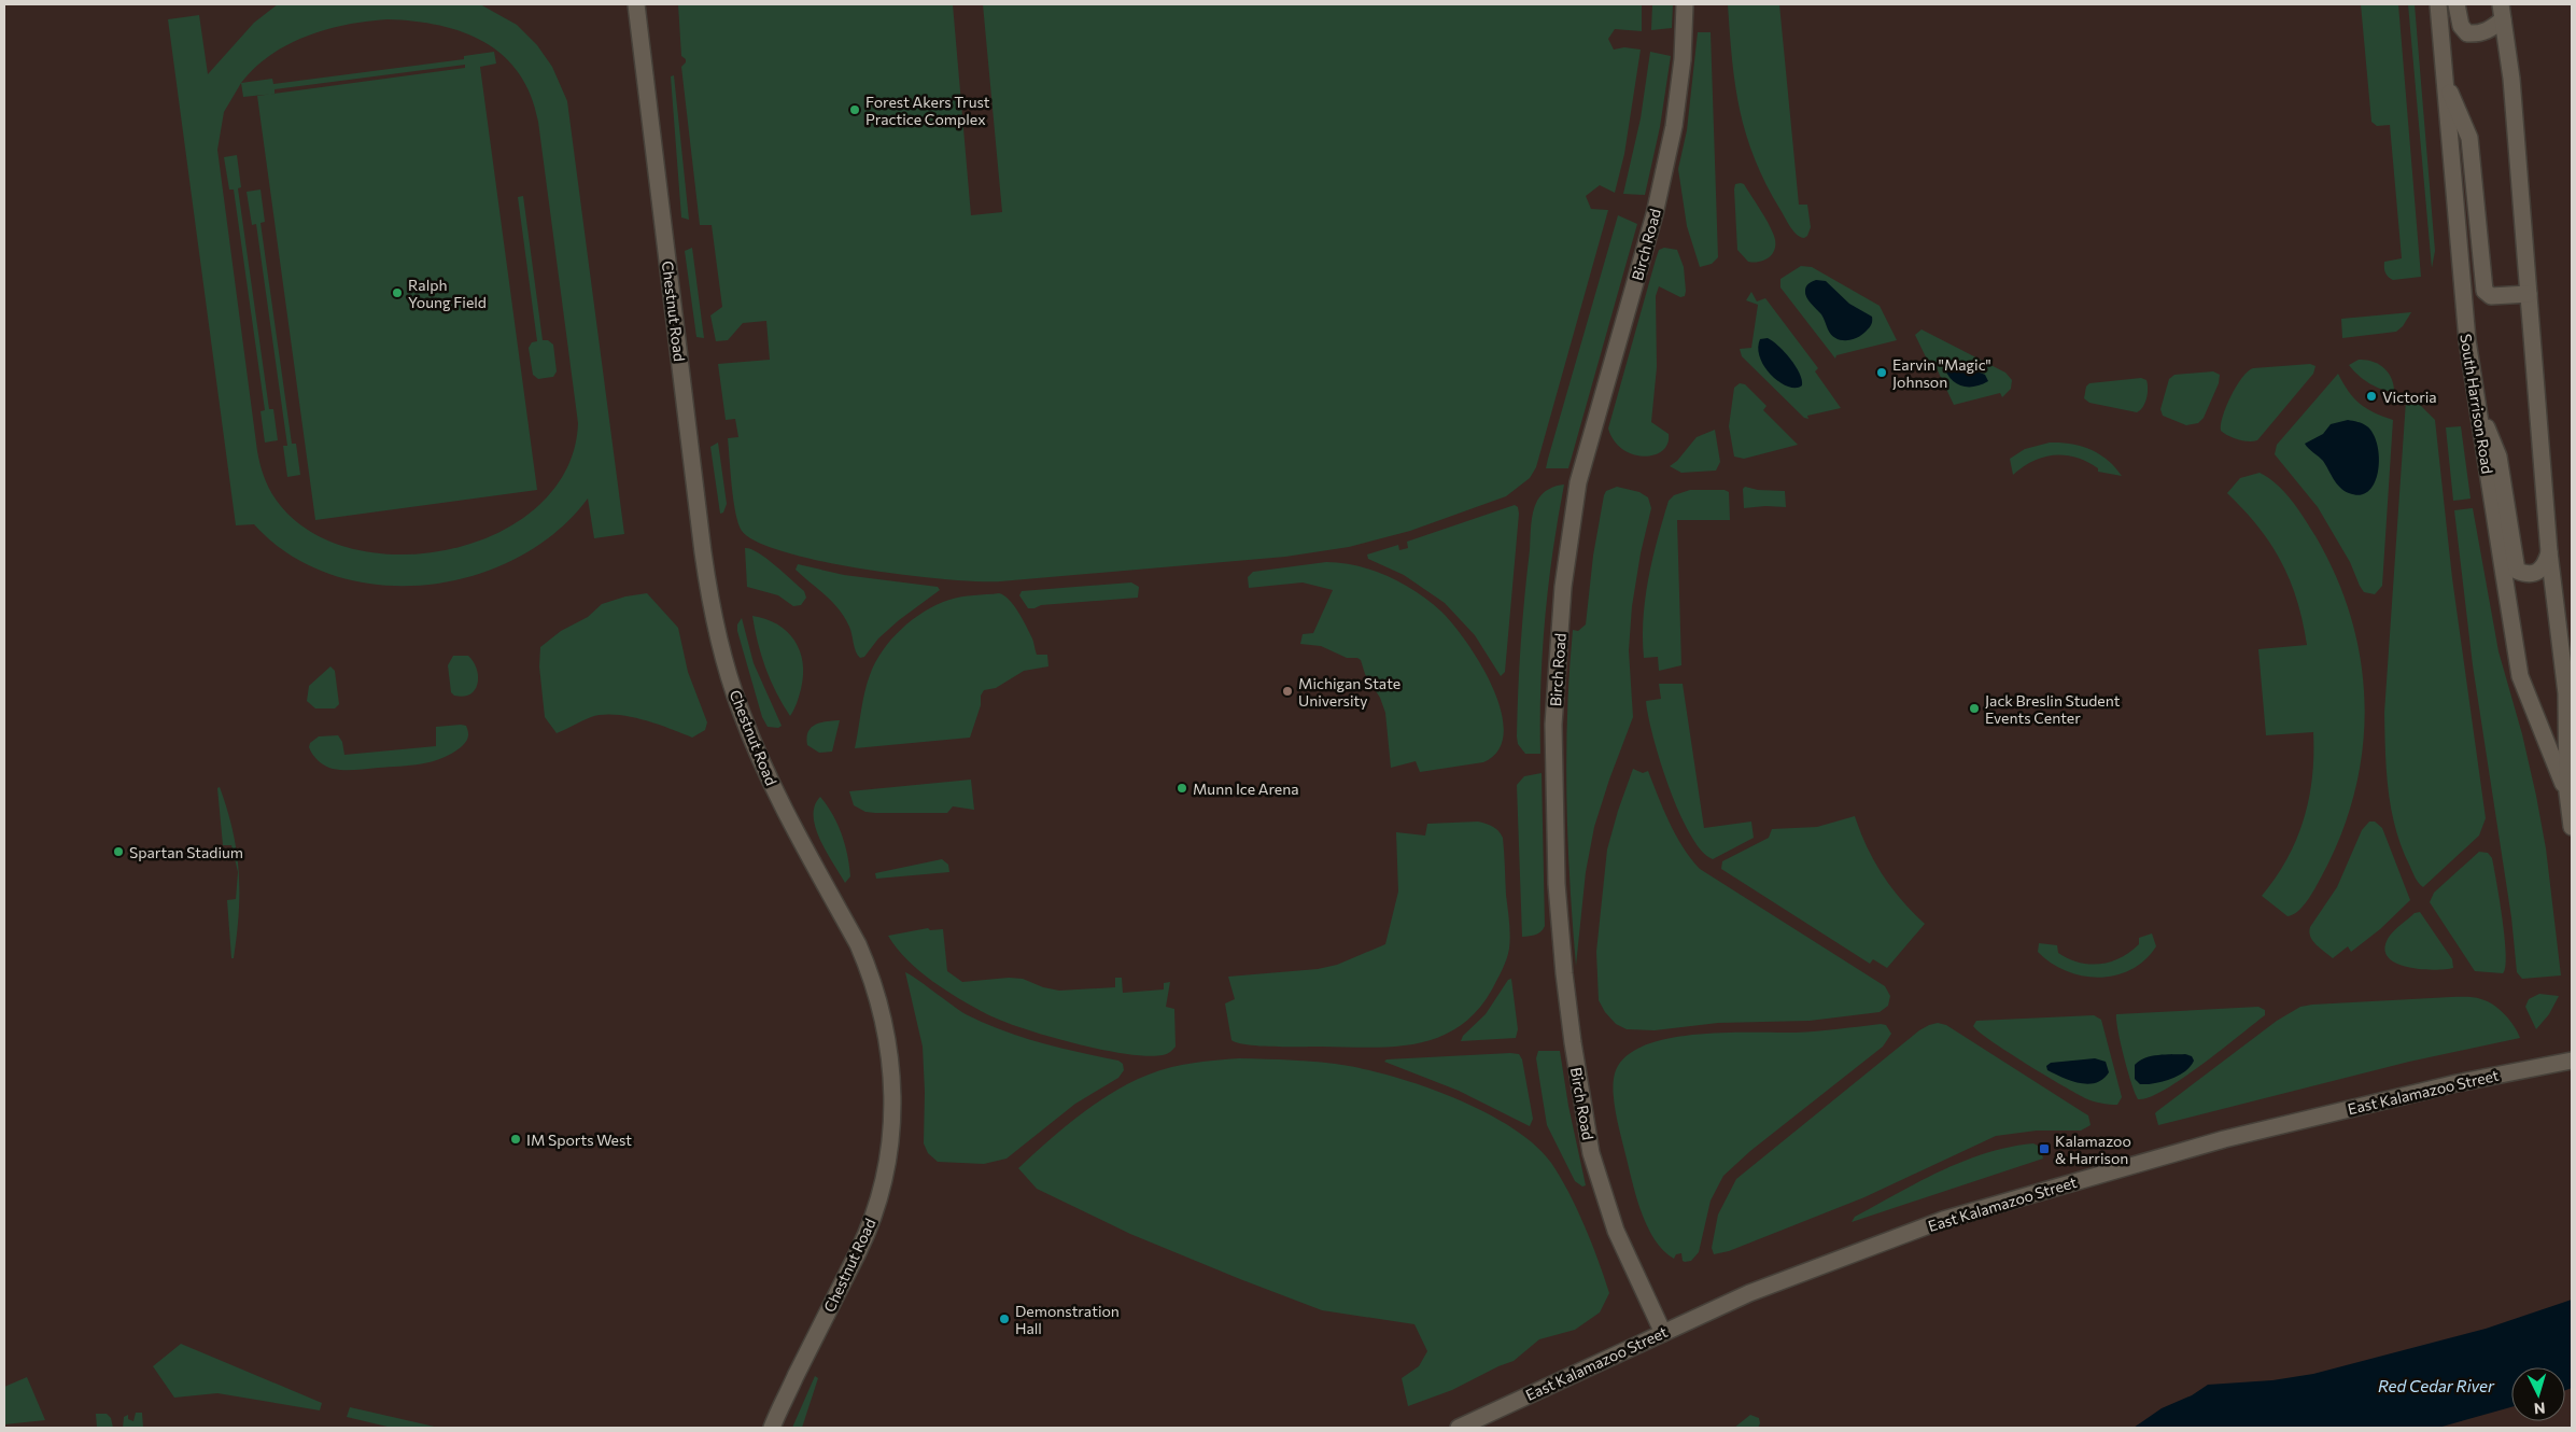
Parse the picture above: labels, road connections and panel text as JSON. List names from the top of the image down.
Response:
{
  "streets": {
    "street": [
      "Birch Road",
      "Chestnut Road",
      "South Harrison Road",
      "East Kalamazoo Street"
    ]
  },
  "crossings": [
    ["Birch Road", "East Kalamazoo Street"]
  ],
  "water": ["Red Cedar River"],
  "places": {
    "other": [
      "Forest Akers Trust Practice Complex",
      "Ralph Young Field",
      "Earvin \"Magic\" Johnson",
      "Victoria",
      "Michigan State University",
      "Jack Breslin Student Events Center",
      "Munn Ice Arena",
      "Spartan Stadium",
      "IM Sports West",
      "Demonstration Hall"
    ],
    "transit": ["Kalamazoo & Harrison"]
  },
  "north": "bottom"
}
